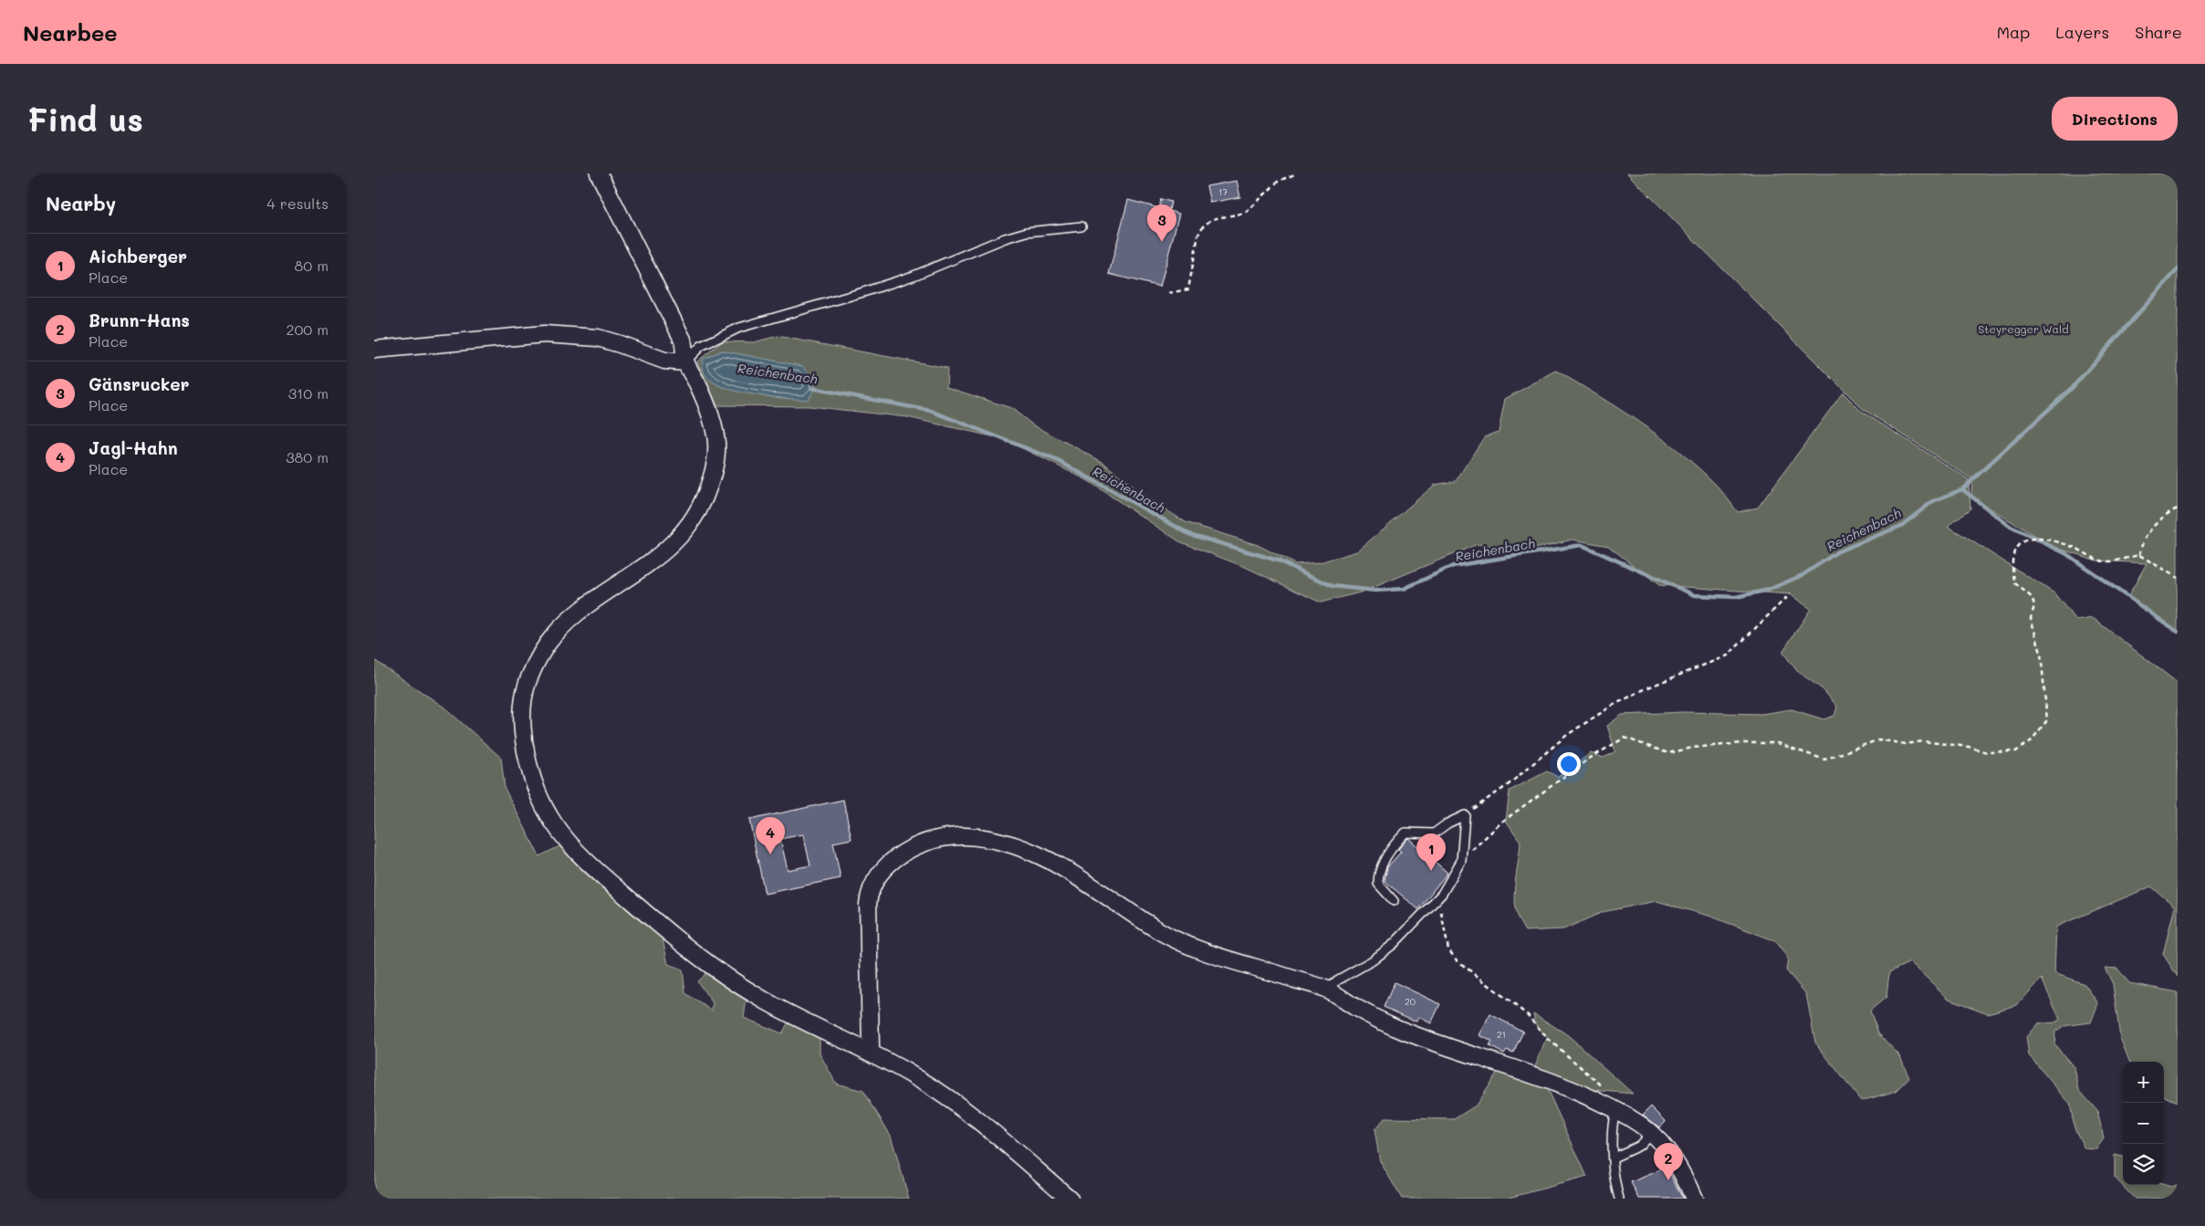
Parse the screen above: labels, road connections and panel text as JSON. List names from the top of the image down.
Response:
{
  "water": ["Reichenbach"],
  "parks": ["Steyregger Wald"],
  "house_numbers": ["17", "20", "21"],
  "page": {
    "header": "Nearbee",
    "nav": ["Map", "Layers", "Share"],
    "buttons": "Directions",
    "title": "Find us",
    "heading": ["Nearby", "4 results"],
    "pins": [
      "3",
      "4",
      "1",
      "2"
    ],
    "list": [
      {
        "mark": "1",
        "name": "Aichberger",
        "note": "Place",
        "value": "80 m"
      },
      {
        "mark": "2",
        "name": "Brunn-Hans",
        "note": "Place",
        "value": "200 m"
      },
      {
        "mark": "3",
        "name": "Gänsrucker",
        "note": "Place",
        "value": "310 m"
      },
      {
        "mark": "4",
        "name": "Jagl-Hahn",
        "note": "Place",
        "value": "380 m"
      }
    ],
    "map_buttons": ["+", "−"]
  }
}
